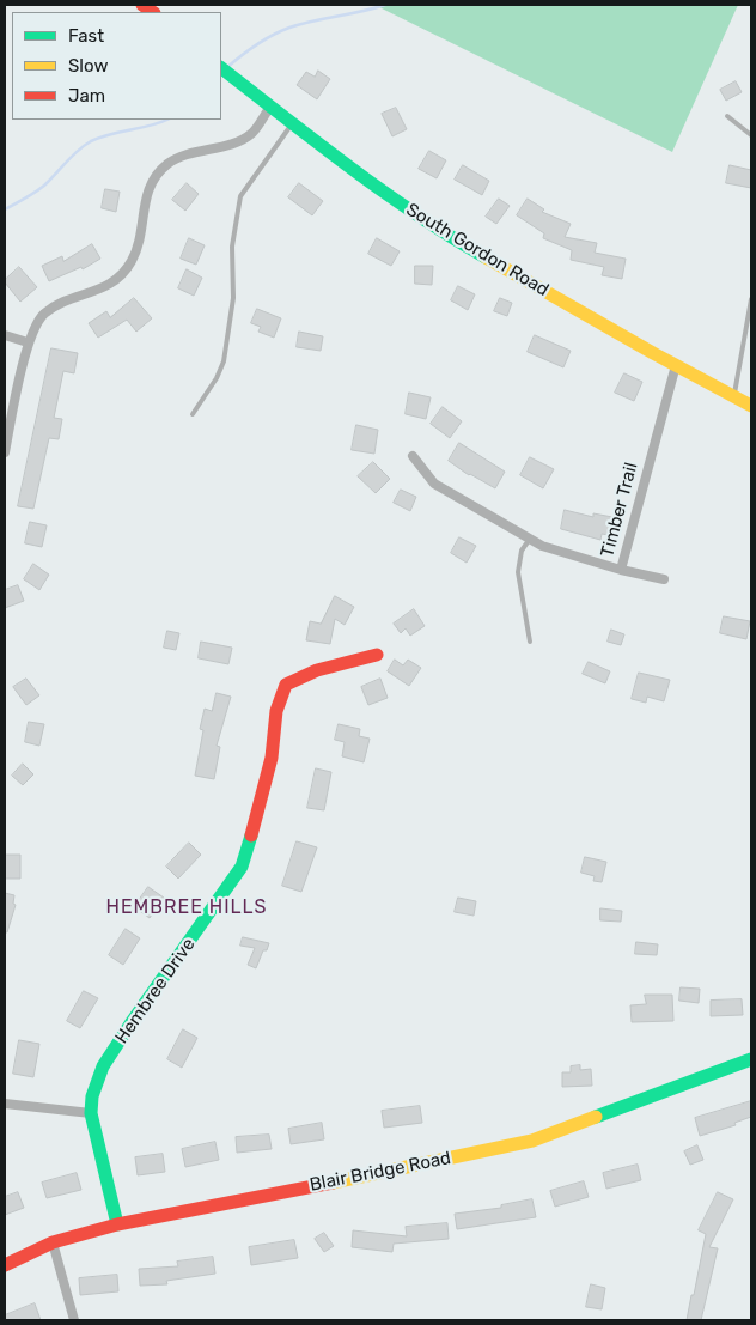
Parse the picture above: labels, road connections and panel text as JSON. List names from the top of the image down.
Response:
{
  "streets": {
    "street": [
      "South Gordon Road",
      "Timber Trail",
      "Hembree Drive",
      "Blair Bridge Road"
    ]
  },
  "crossings": [
    ["South Gordon Road", "Timber Trail"],
    ["Hembree Drive", "Blair Bridge Road"]
  ],
  "districts": ["HEMBREE HILLS"],
  "legend": ["Fast", "Slow", "Jam"]
}
